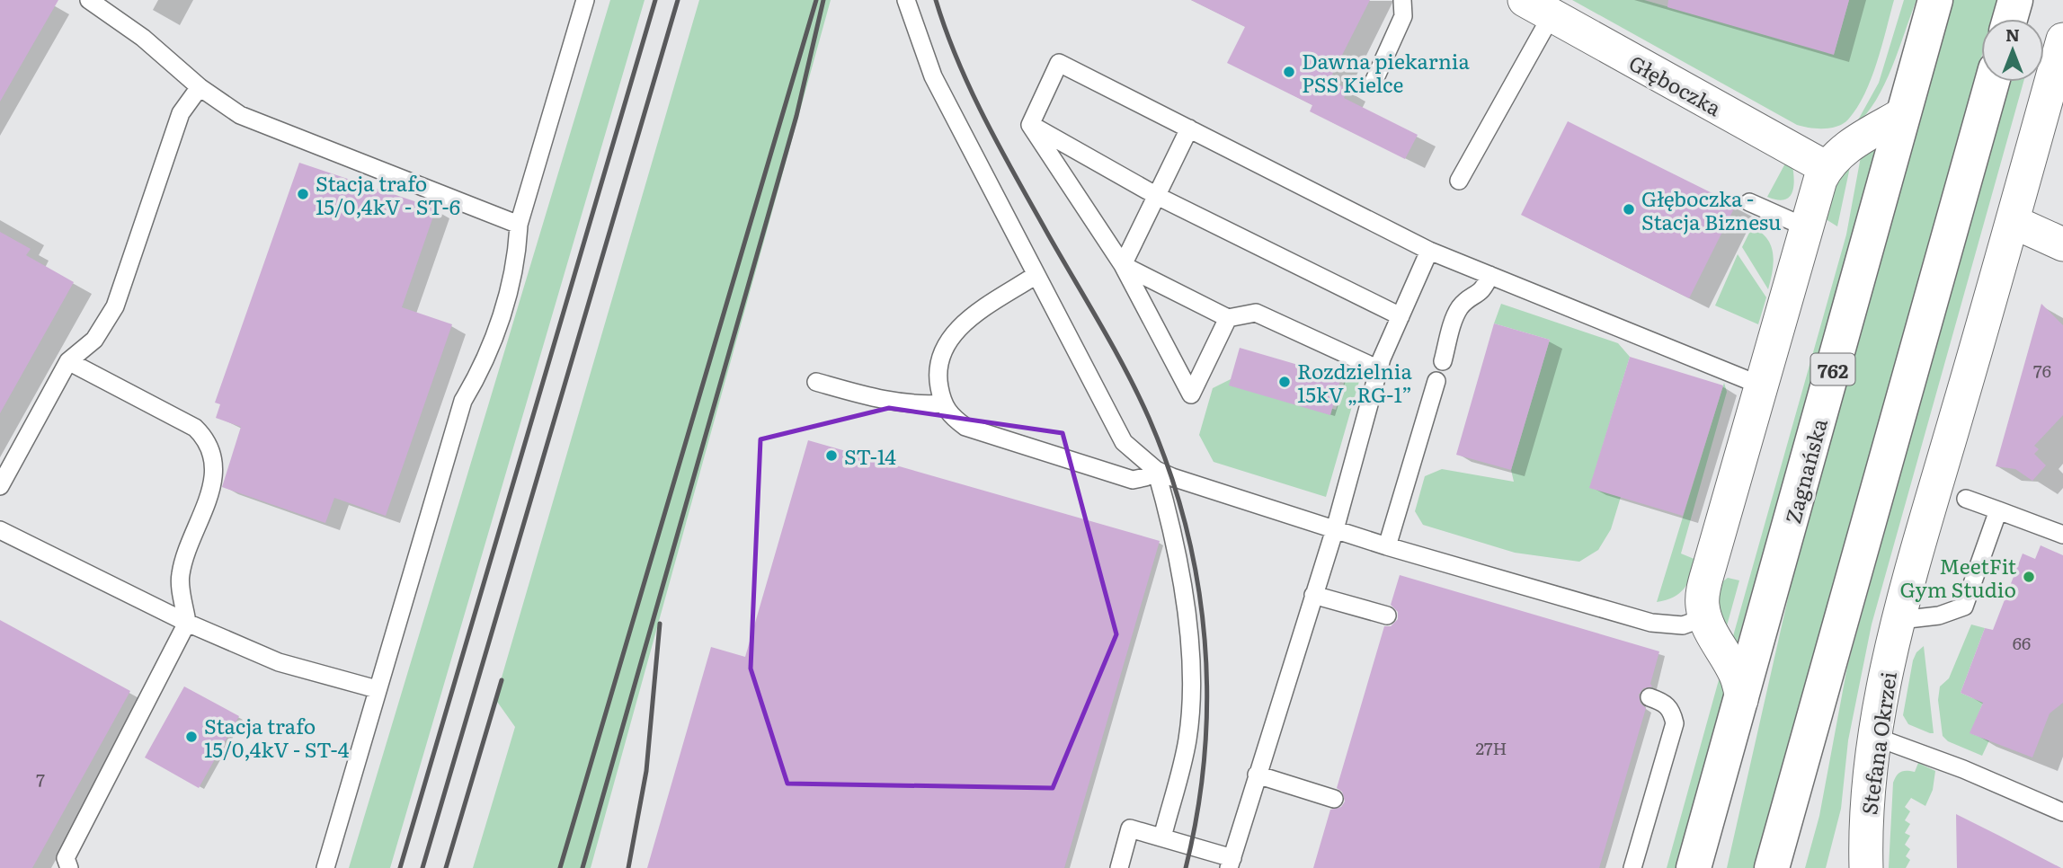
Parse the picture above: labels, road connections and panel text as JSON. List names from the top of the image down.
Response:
{
  "streets": {
    "main road": ["762", "Zagnańska"],
    "street": ["Głęboczka", "Stefana Okrzei"]
  },
  "places": [
    "Dawna piekarnia PSS Kielce",
    "Stacja trafo 15/0,4kV - ST-6",
    "Głęboczka - Stacja Biznesu",
    "Rozdzielnia 15kV „RG-1”",
    "ST-14",
    "MeetFit Gym Studio",
    "Stacja trafo 15/0,4kV - ST-4"
  ],
  "house_numbers": [
    "76",
    "66",
    "27H",
    "7"
  ],
  "north": "top"
}
